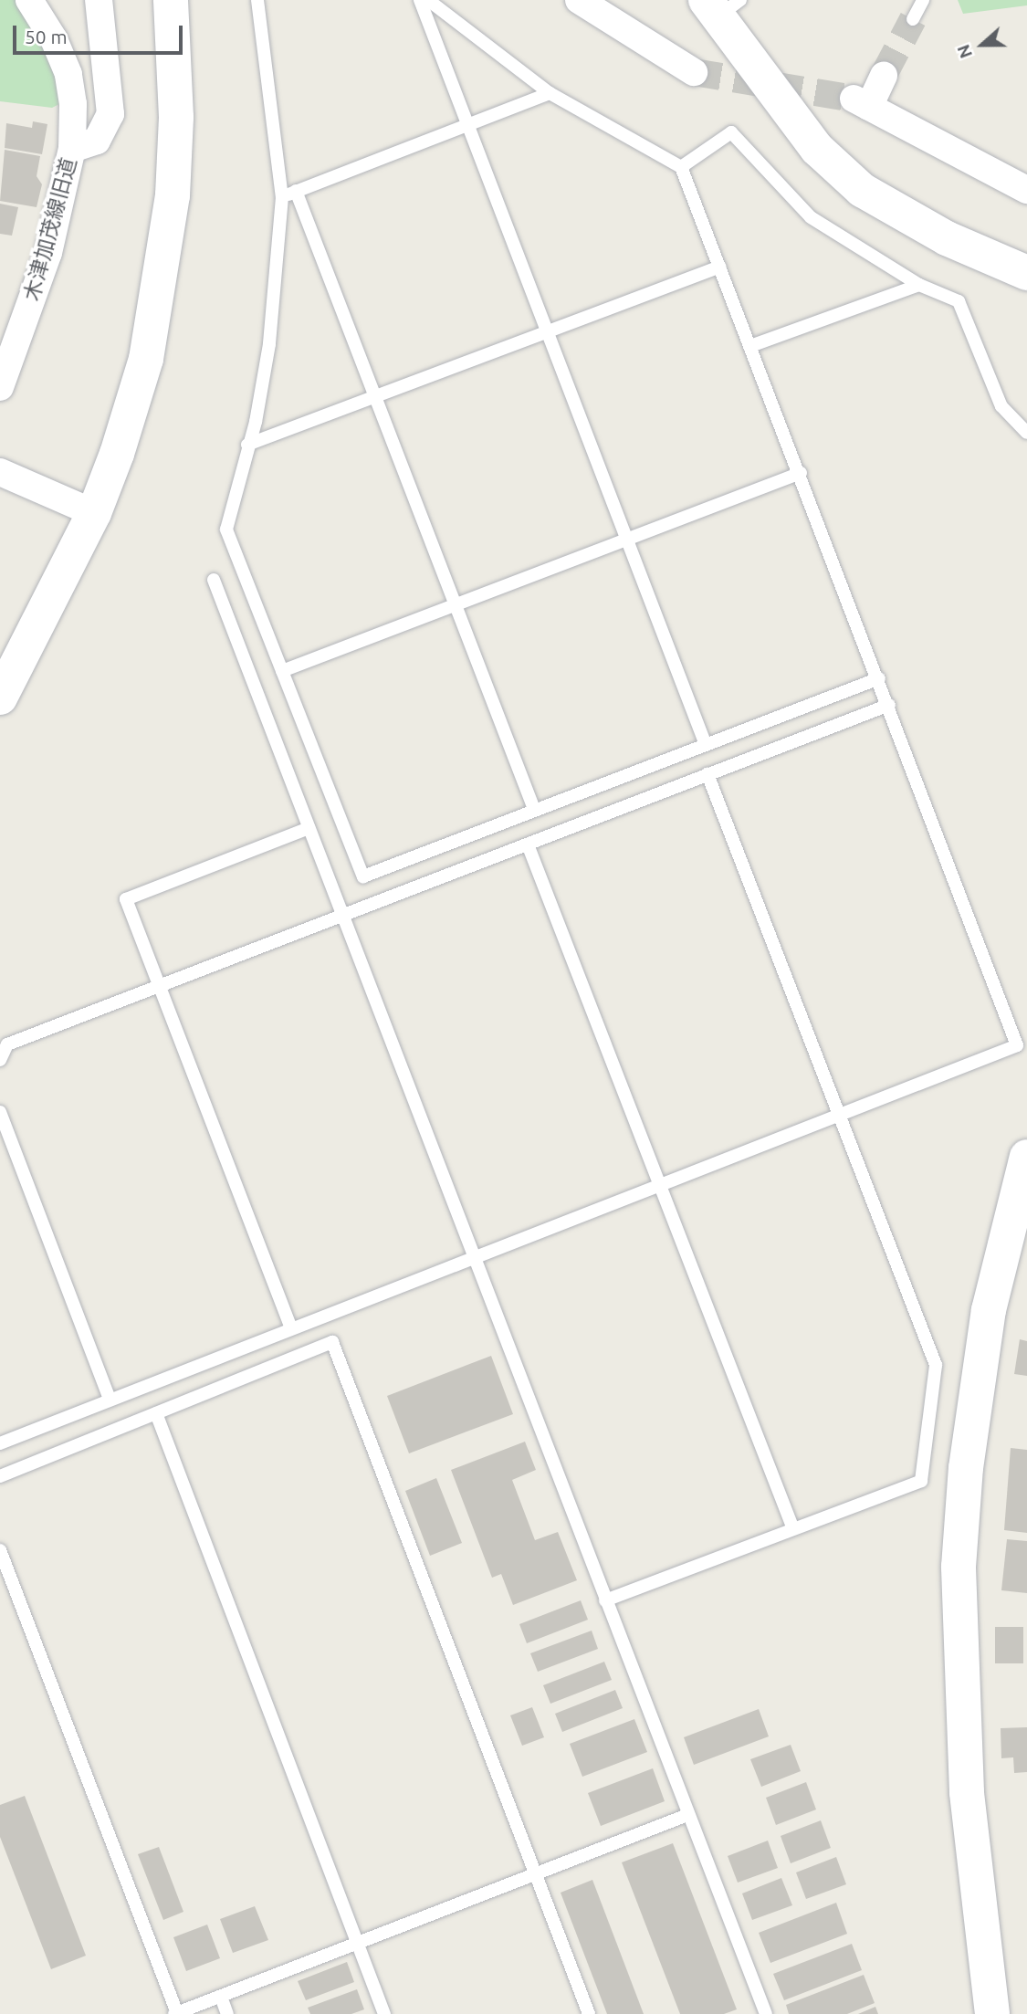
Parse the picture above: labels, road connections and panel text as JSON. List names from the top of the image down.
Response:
{
  "streets": {
    "street": ["木津加茂線旧道"]
  },
  "scale_bar": "50 m",
  "north": "left"
}
